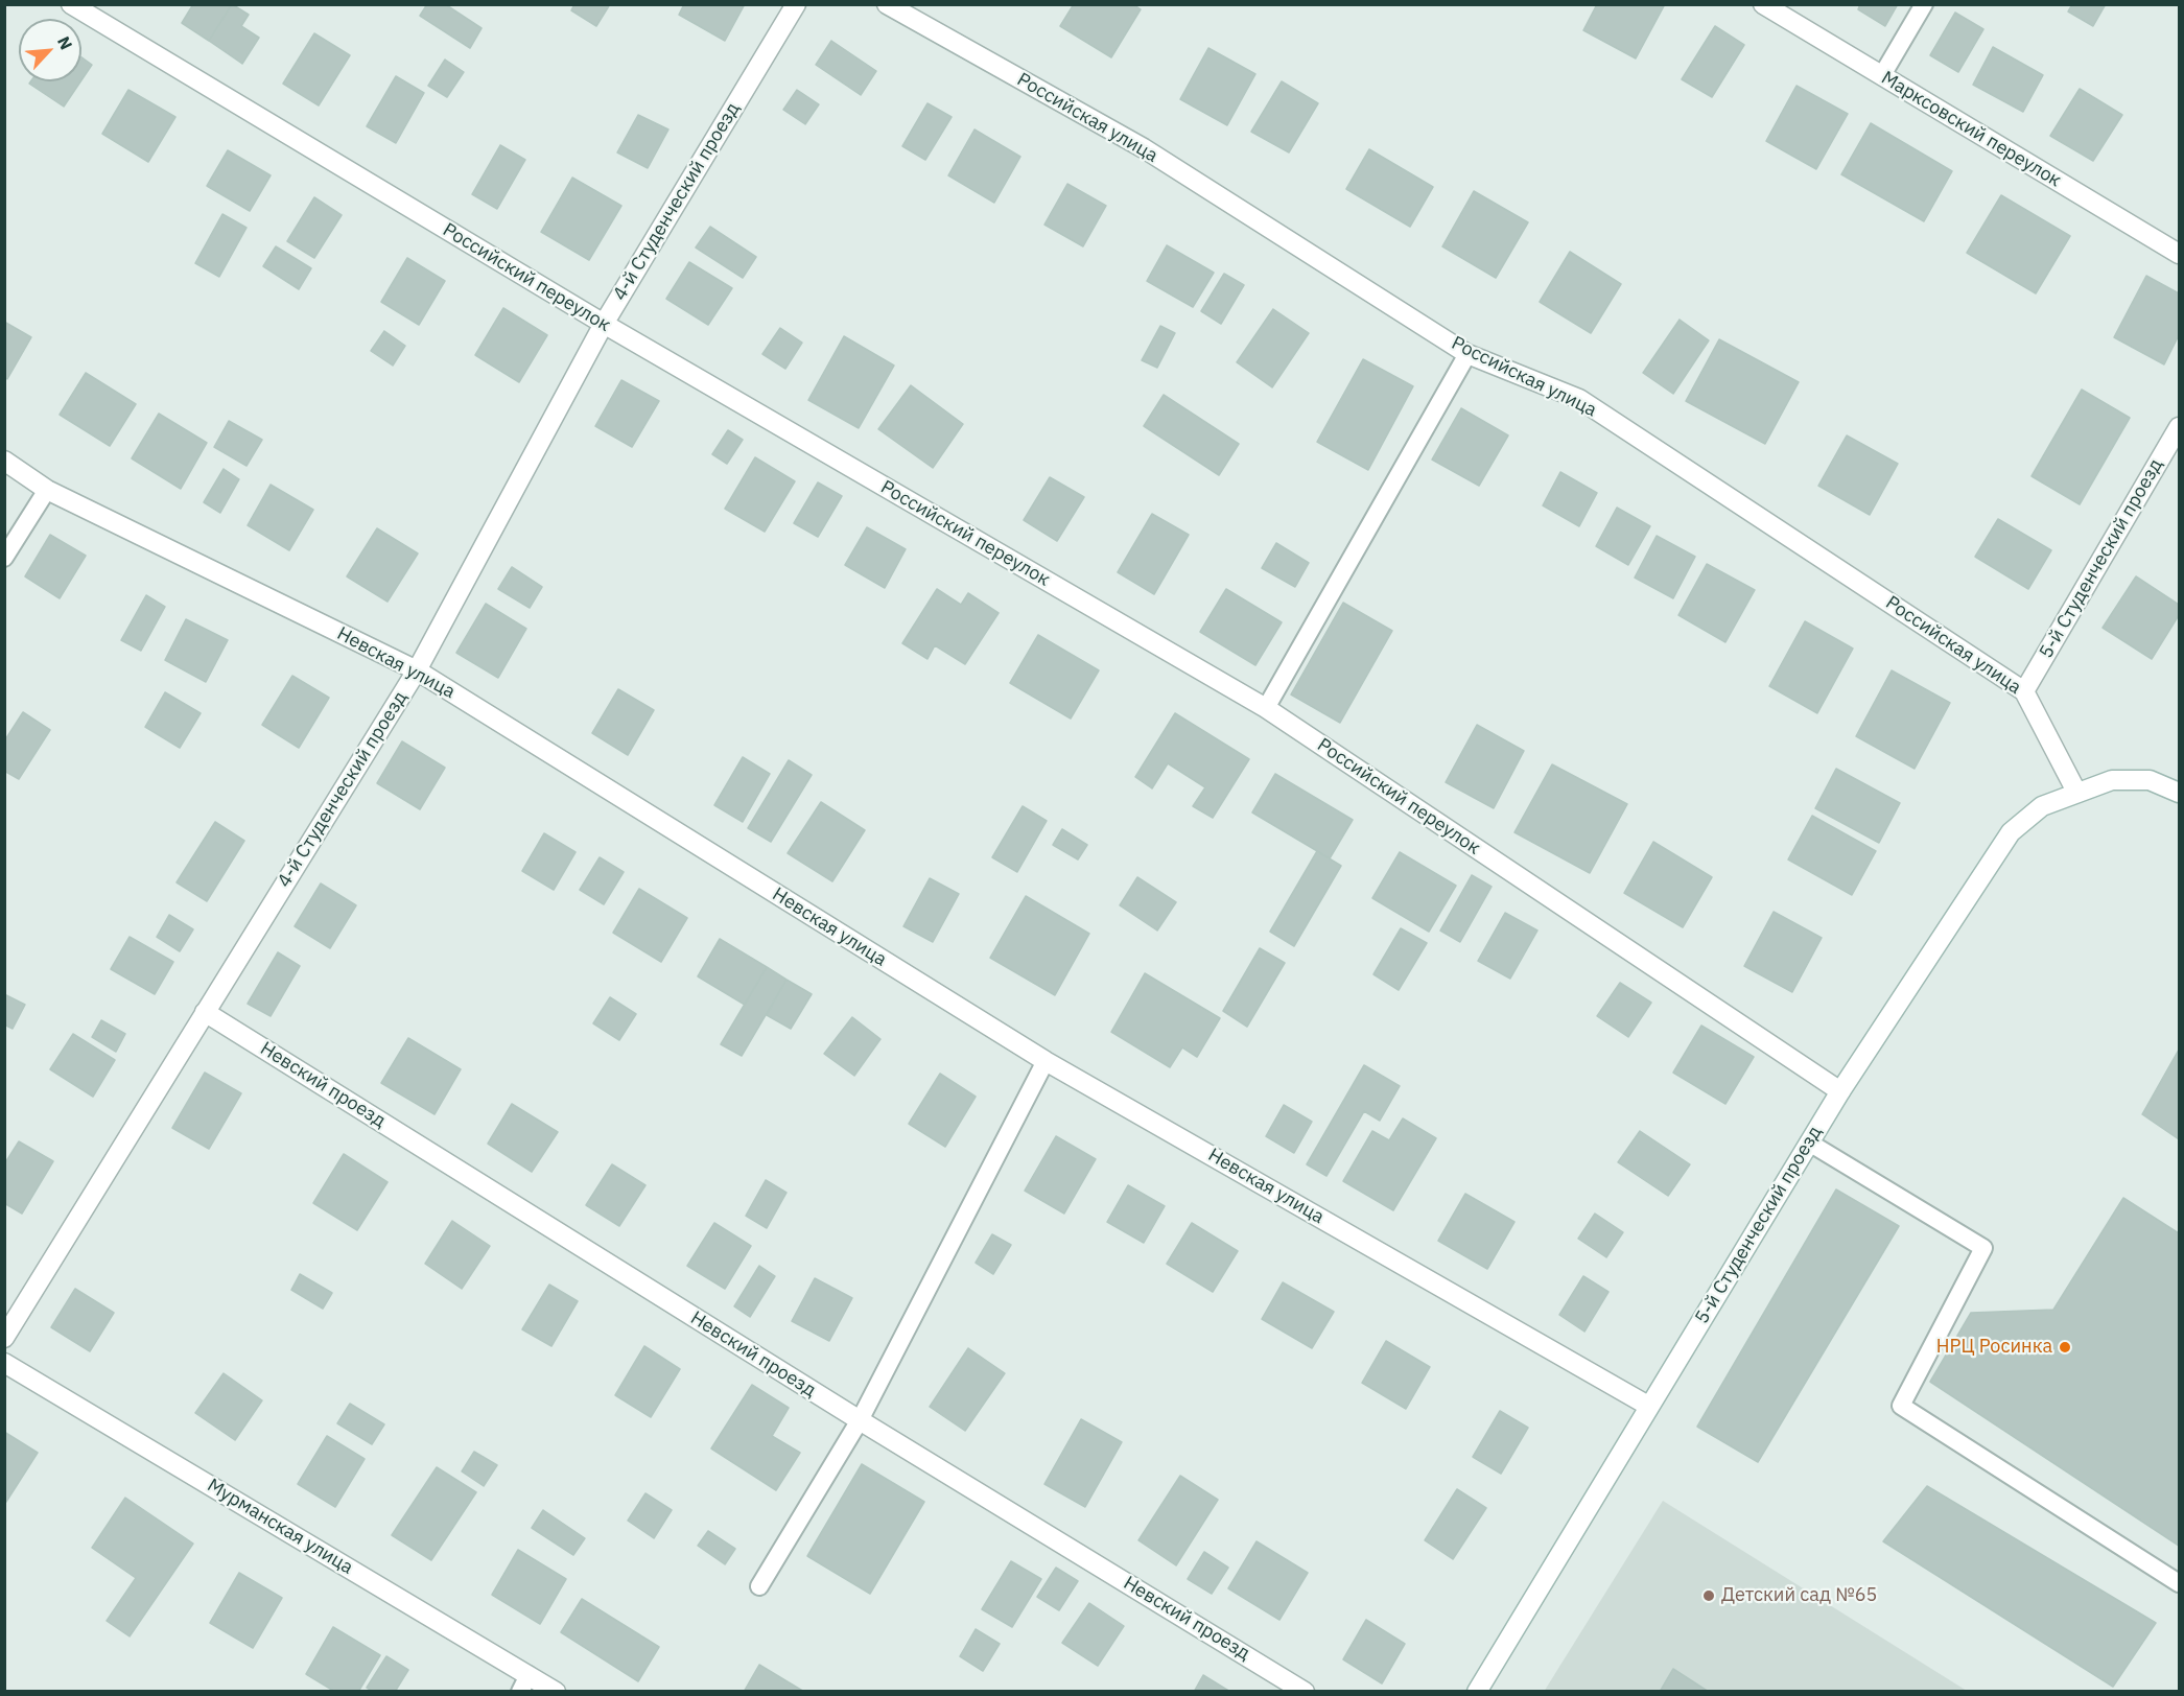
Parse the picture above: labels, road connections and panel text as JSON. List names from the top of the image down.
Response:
{
  "streets": {
    "street": [
      "Российская улица",
      "Марксовский переулок",
      "4-й Студенческий проезд",
      "Российский переулок",
      "5-й Студенческий проезд",
      "Невская улица",
      "Невский проезд",
      "Мурманская улица"
    ]
  },
  "crossings": [
    ["Российская улица", "5-й Студенческий проезд"],
    ["4-й Студенческий проезд", "Российский переулок"],
    ["4-й Студенческий проезд", "Невская улица"],
    ["4-й Студенческий проезд", "Невский проезд"],
    ["Российский переулок", "5-й Студенческий проезд"],
    ["5-й Студенческий проезд", "Невская улица"]
  ],
  "places": ["НРЦ Росинка", "Детский сад №65"],
  "north": "top right"
}
